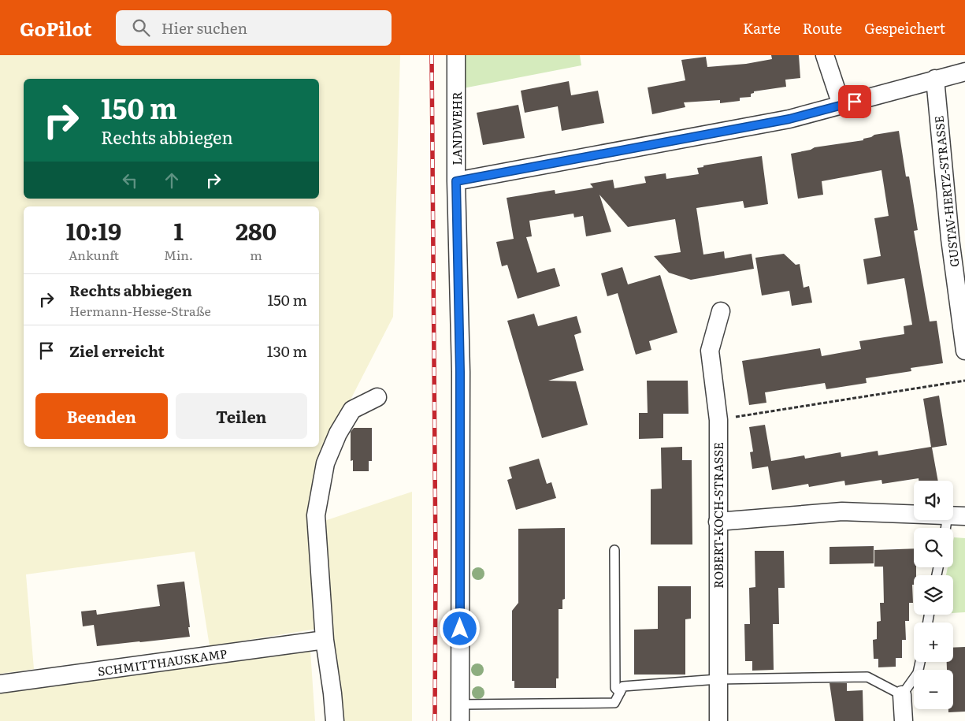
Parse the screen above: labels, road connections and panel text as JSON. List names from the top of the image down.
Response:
{
  "streets": {
    "street": [
      "LANDWEHR",
      "GUSTAV-HERTZ-STRASSE",
      "ROBERT-KOCH-STRASSE",
      "SCHMITTHAUSKAMP"
    ]
  },
  "page": {
    "header": "GoPilot",
    "search": "Hier suchen",
    "nav": ["Karte", "Route", "Gespeichert"],
    "turn": ["150 m", "Rechts abbiegen"],
    "eta": [
      "10:19",
      "Ankunft",
      "1",
      "Min.",
      "280",
      "m"
    ],
    "list": [
      {
        "name": "Rechts abbiegen",
        "note": "Hermann-Hesse-Straße",
        "value": "150 m"
      },
      {
        "name": "Ziel erreicht",
        "value": "130 m"
      }
    ],
    "buttons": ["Beenden", "Teilen"],
    "map_buttons": ["+", "−"]
  }
}
